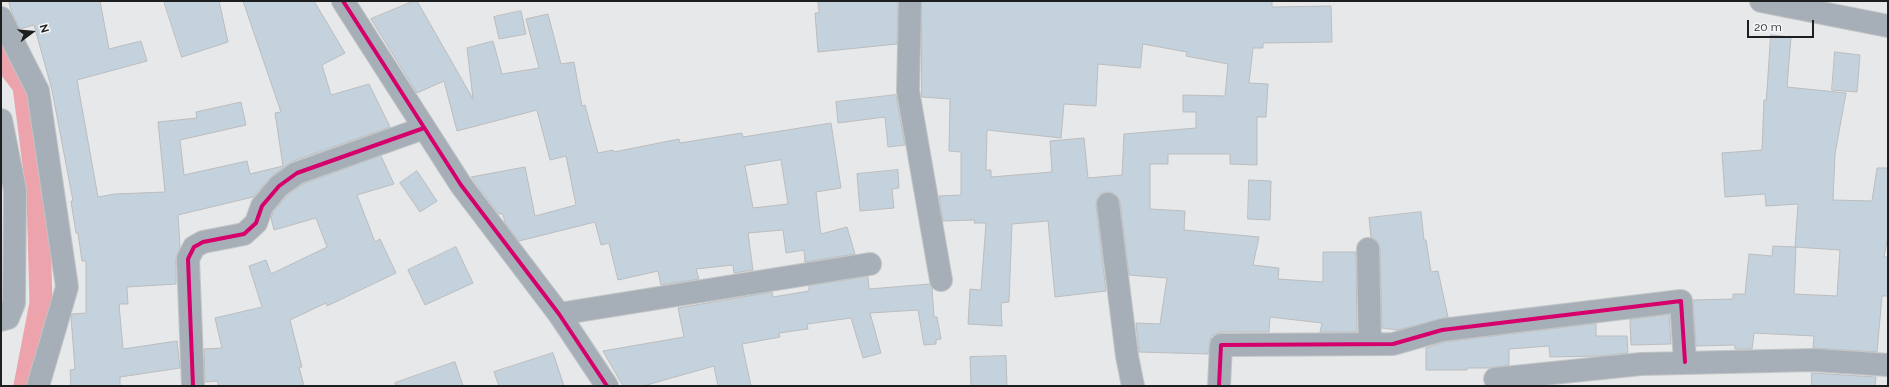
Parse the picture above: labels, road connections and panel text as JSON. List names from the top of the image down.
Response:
{
  "scale_bar": "20 m",
  "north": "right"
}
